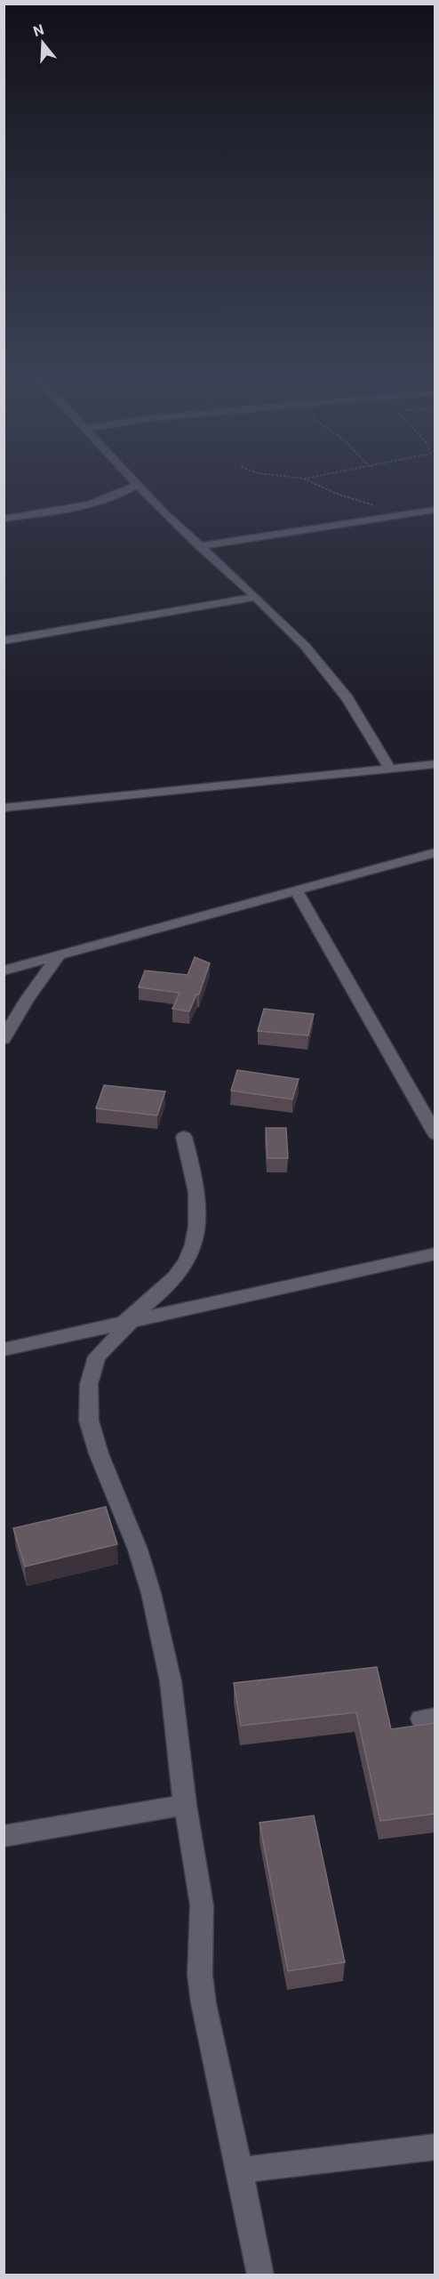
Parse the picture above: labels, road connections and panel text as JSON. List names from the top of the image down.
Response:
{
  "north": "top"
}
